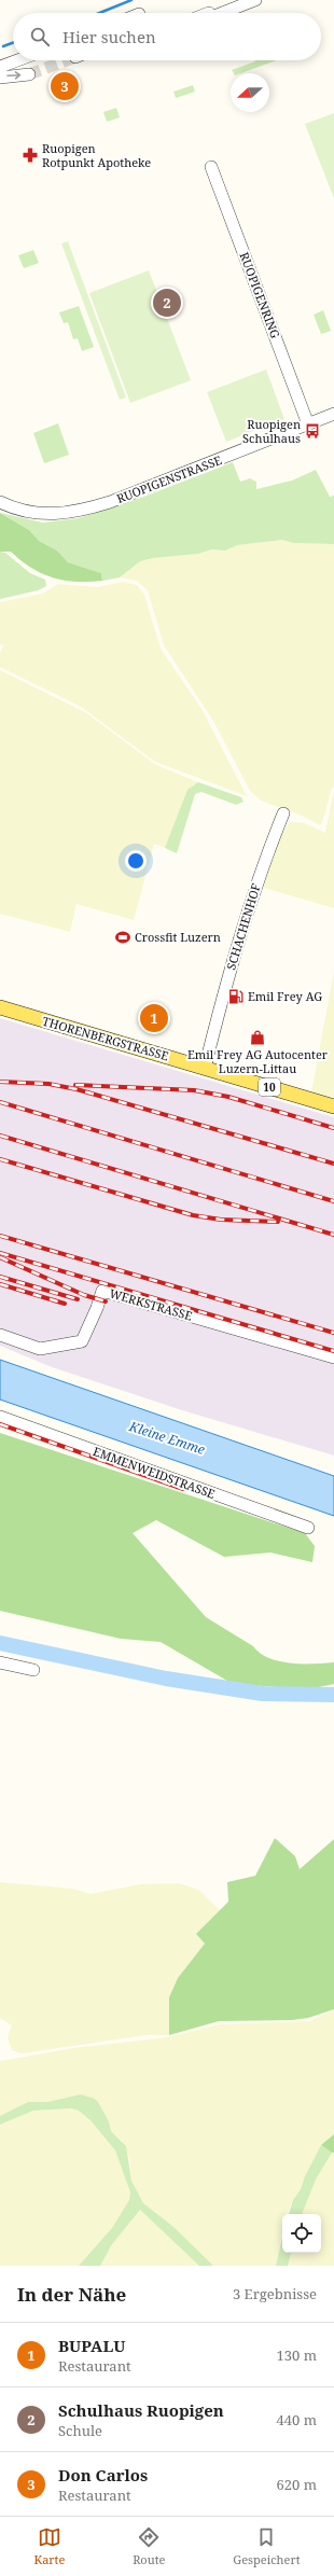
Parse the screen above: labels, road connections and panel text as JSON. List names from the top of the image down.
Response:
{
  "streets": {
    "main road": ["THORENBERGSTRASSE", "10"],
    "street": [
      "RUOPIGENRING",
      "RUOPIGENSTRASSE",
      "SCHACHENHOF",
      "WERKSTRASSE",
      "EMMENWEIDSTRASSE"
    ]
  },
  "crossings": [
    ["RUOPIGENRING", "RUOPIGENSTRASSE"],
    ["SCHACHENHOF", "THORENBERGSTRASSE"]
  ],
  "water": ["Kleine Emme"],
  "places": {
    "pharmacy": ["Ruopigen Rotpunkt Apotheke"],
    "bus stop": ["Ruopigen Schulhaus"],
    "sports": ["Crossfit Luzern"],
    "fuel station": ["Emil Frey AG"],
    "shop": ["Emil Frey AG Autocenter Luzern-Littau"]
  },
  "north": "left",
  "page": {
    "search": "Hier suchen",
    "pins": ["3", "2", "1"],
    "heading": ["In der Nähe", "3 Ergebnisse"],
    "list": [
      {
        "mark": "1",
        "name": "BUPALU",
        "note": "Restaurant",
        "value": "130 m"
      },
      {
        "mark": "2",
        "name": "Schulhaus Ruopigen",
        "note": "Schule",
        "value": "440 m"
      },
      {
        "mark": "3",
        "name": "Don Carlos",
        "note": "Restaurant",
        "value": "620 m"
      }
    ],
    "nav": ["Karte", "Route", "Gespeichert"]
  }
}
